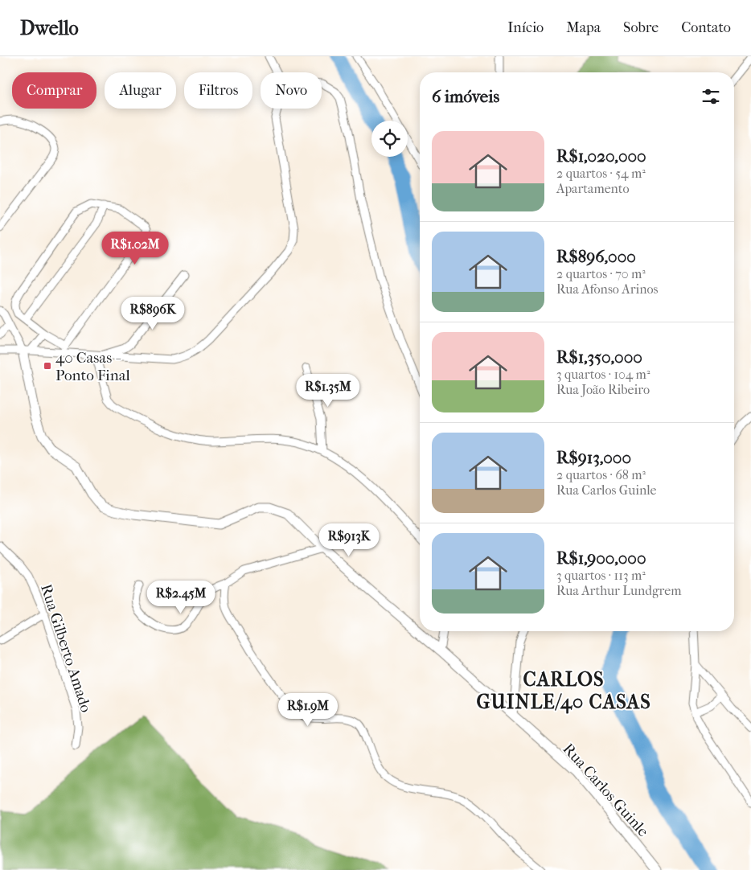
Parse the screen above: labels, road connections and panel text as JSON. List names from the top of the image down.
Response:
{
  "streets": {
    "street": ["Rua Gilberto Amado", "Rua Carlos Guinle"]
  },
  "districts": ["CARLOS GUINLE/40 CASAS"],
  "places": {
    "transit": ["40 Casas - Ponto Final"]
  },
  "page": {
    "header": "Dwello",
    "nav": [
      "Início",
      "Mapa",
      "Sobre",
      "Contato"
    ],
    "chip": [
      "Comprar",
      "Alugar",
      "Filtros",
      "Novo"
    ],
    "heading": "6 imóveis",
    "list": [
      {
        "name": "R$1,020,000",
        "note": "2 quartos · 54 m² · Apartamento"
      },
      {
        "name": "R$896,000",
        "note": "2 quartos · 70 m² · Rua Afonso Arinos"
      },
      {
        "name": "R$1,350,000",
        "note": "3 quartos · 104 m² · Rua João Ribeiro"
      },
      {
        "name": "R$913,000",
        "note": "2 quartos · 68 m² · Rua Carlos Guinle"
      },
      {
        "name": "R$1,900,000",
        "note": "3 quartos · 113 m² · Rua Arthur Lundgrem"
      }
    ],
    "price": [
      "R$1.02M",
      "R$896K",
      "R$1.35M",
      "R$913K",
      "R$2.45M",
      "R$1.9M"
    ]
  }
}
